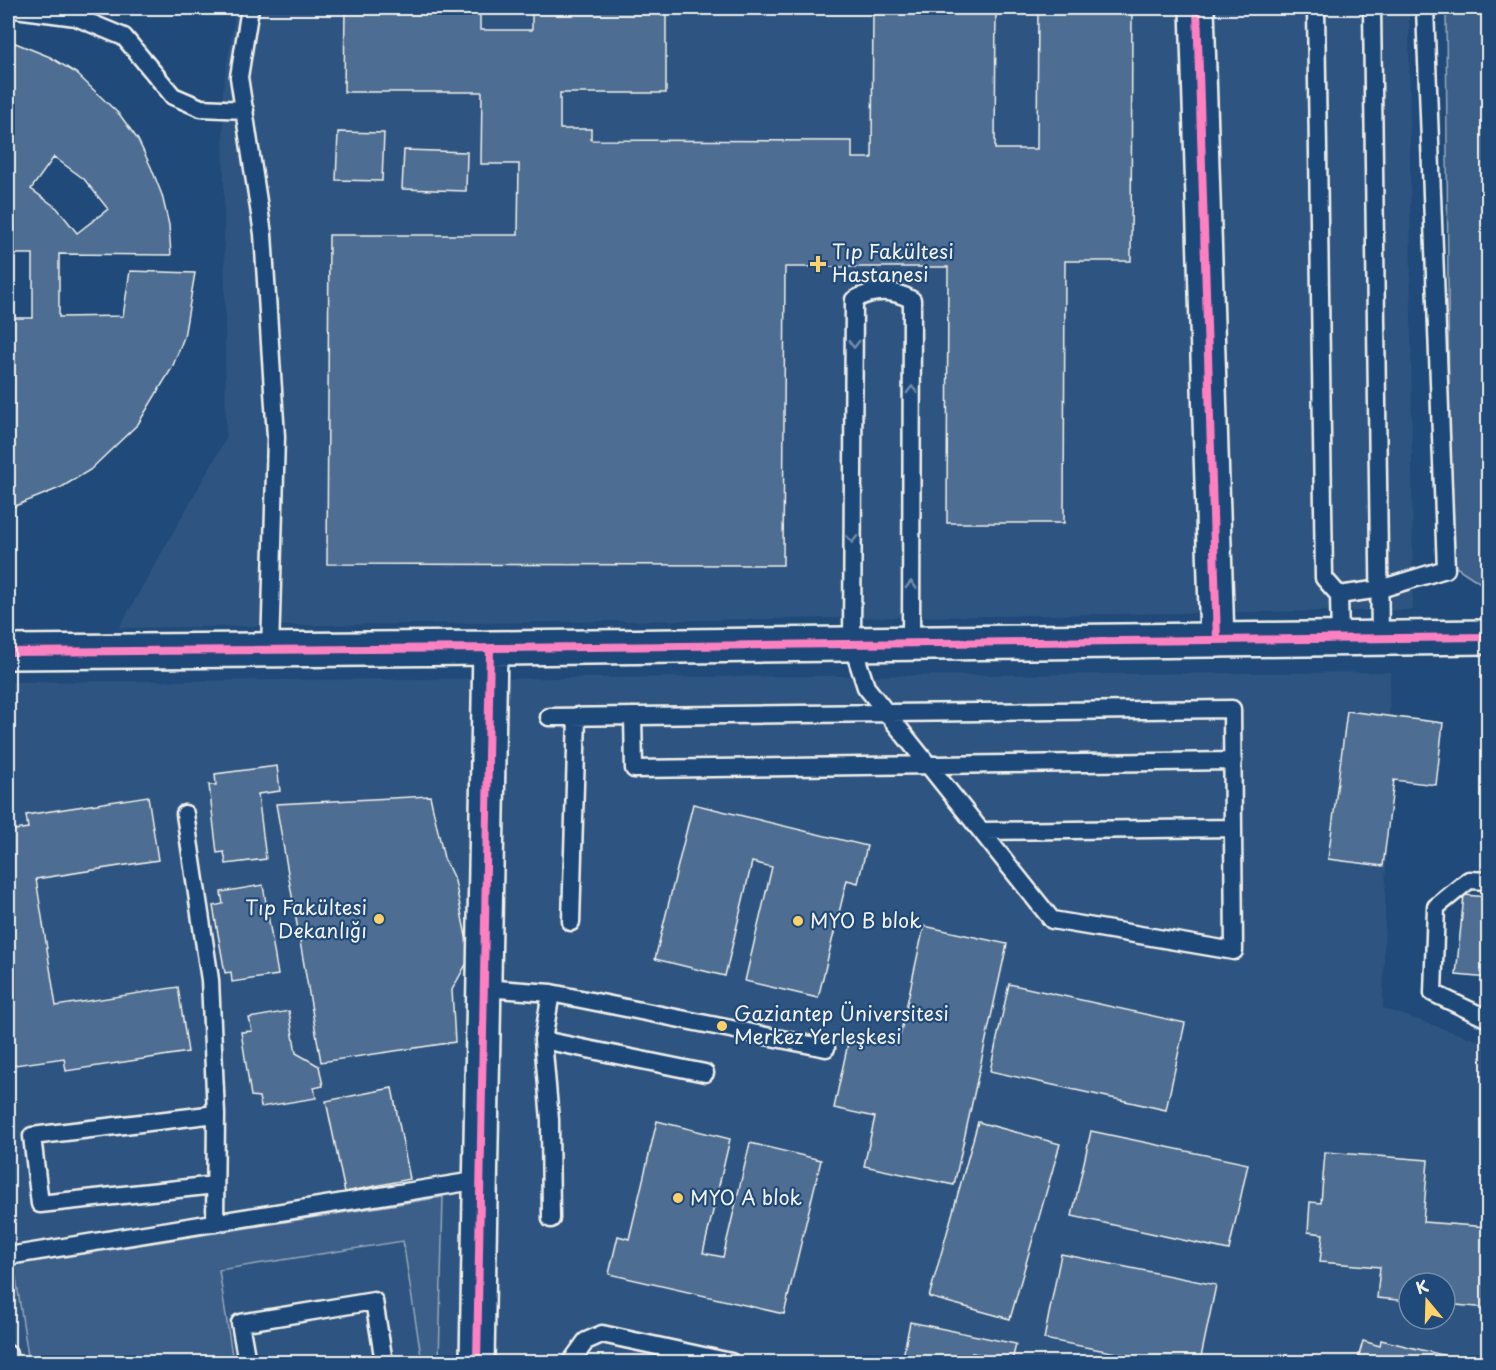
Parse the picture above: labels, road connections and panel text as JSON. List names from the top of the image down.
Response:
{
  "places": {
    "health": ["Tıp Fakültesi Hastanesi"],
    "other": [
      "Tıp Fakültesi Dekanlığı",
      "MYO B blok",
      "Gaziantep Üniversitesi Merkez Yerleşkesi",
      "MYO A blok"
    ]
  },
  "north": "top"
}
